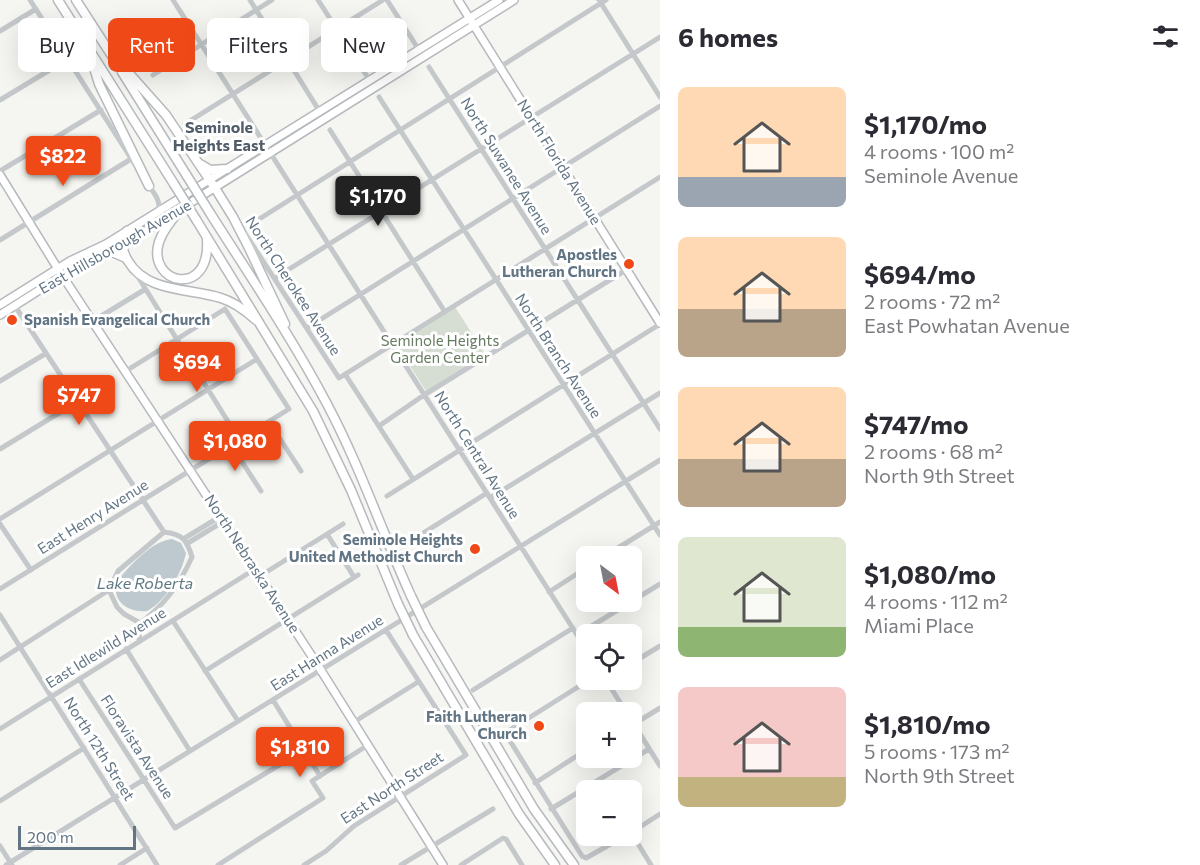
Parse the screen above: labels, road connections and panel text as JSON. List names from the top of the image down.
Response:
{
  "streets": {
    "main road": ["North Florida Avenue", "East Hillsborough Avenue", "North Nebraska Avenue"],
    "street": [
      "North Suwanee Avenue",
      "North Cherokee Avenue",
      "North Branch Avenue",
      "North Central Avenue",
      "East Henry Avenue",
      "East Idlewild Avenue",
      "East Hanna Avenue",
      "Floravista Avenue",
      "North 12th Street",
      "East North Street"
    ]
  },
  "crossings": [
    ["North Florida Avenue", "East Hillsborough Avenue"],
    ["East Hillsborough Avenue", "North Central Avenue"],
    ["East Hillsborough Avenue", "North Nebraska Avenue"],
    ["North Branch Avenue", "East Hanna Avenue"],
    ["North Central Avenue", "East Hanna Avenue"],
    ["East Henry Avenue", "North Nebraska Avenue"],
    ["North Nebraska Avenue", "East Idlewild Avenue"],
    ["North Nebraska Avenue", "East Hanna Avenue"],
    ["North Nebraska Avenue", "East North Street"],
    ["East Idlewild Avenue", "Floravista Avenue"],
    ["East Idlewild Avenue", "North 12th Street"],
    ["East Hanna Avenue", "Floravista Avenue"],
    ["East Hanna Avenue", "North 12th Street"]
  ],
  "districts": ["Seminole Heights East"],
  "water": ["Lake Roberta"],
  "parks": ["Seminole Heights Garden Center"],
  "places": [
    "Apostles Lutheran Church",
    "Spanish Evangelical Church",
    "Seminole Heights United Methodist Church",
    "Faith Lutheran Church"
  ],
  "scale_bar": "200 m",
  "north": "bottom right",
  "page": {
    "heading": "6 homes",
    "chip": [
      "Buy",
      "Rent",
      "Filters",
      "New"
    ],
    "list": [
      {
        "name": "$1,170/mo",
        "note": "4 rooms · 100 m² · Seminole Avenue"
      },
      {
        "name": "$694/mo",
        "note": "2 rooms · 72 m² · East Powhatan Avenue"
      },
      {
        "name": "$747/mo",
        "note": "2 rooms · 68 m² · North 9th Street"
      },
      {
        "name": "$1,080/mo",
        "note": "4 rooms · 112 m² · Miami Place"
      },
      {
        "name": "$1,810/mo",
        "note": "5 rooms · 173 m² · North 9th Street"
      }
    ],
    "price": [
      "$822",
      "$1,170",
      "$694",
      "$747",
      "$1,080",
      "$1,810"
    ],
    "map_buttons": ["+", "−"],
    "scale": "200 m"
  }
}
